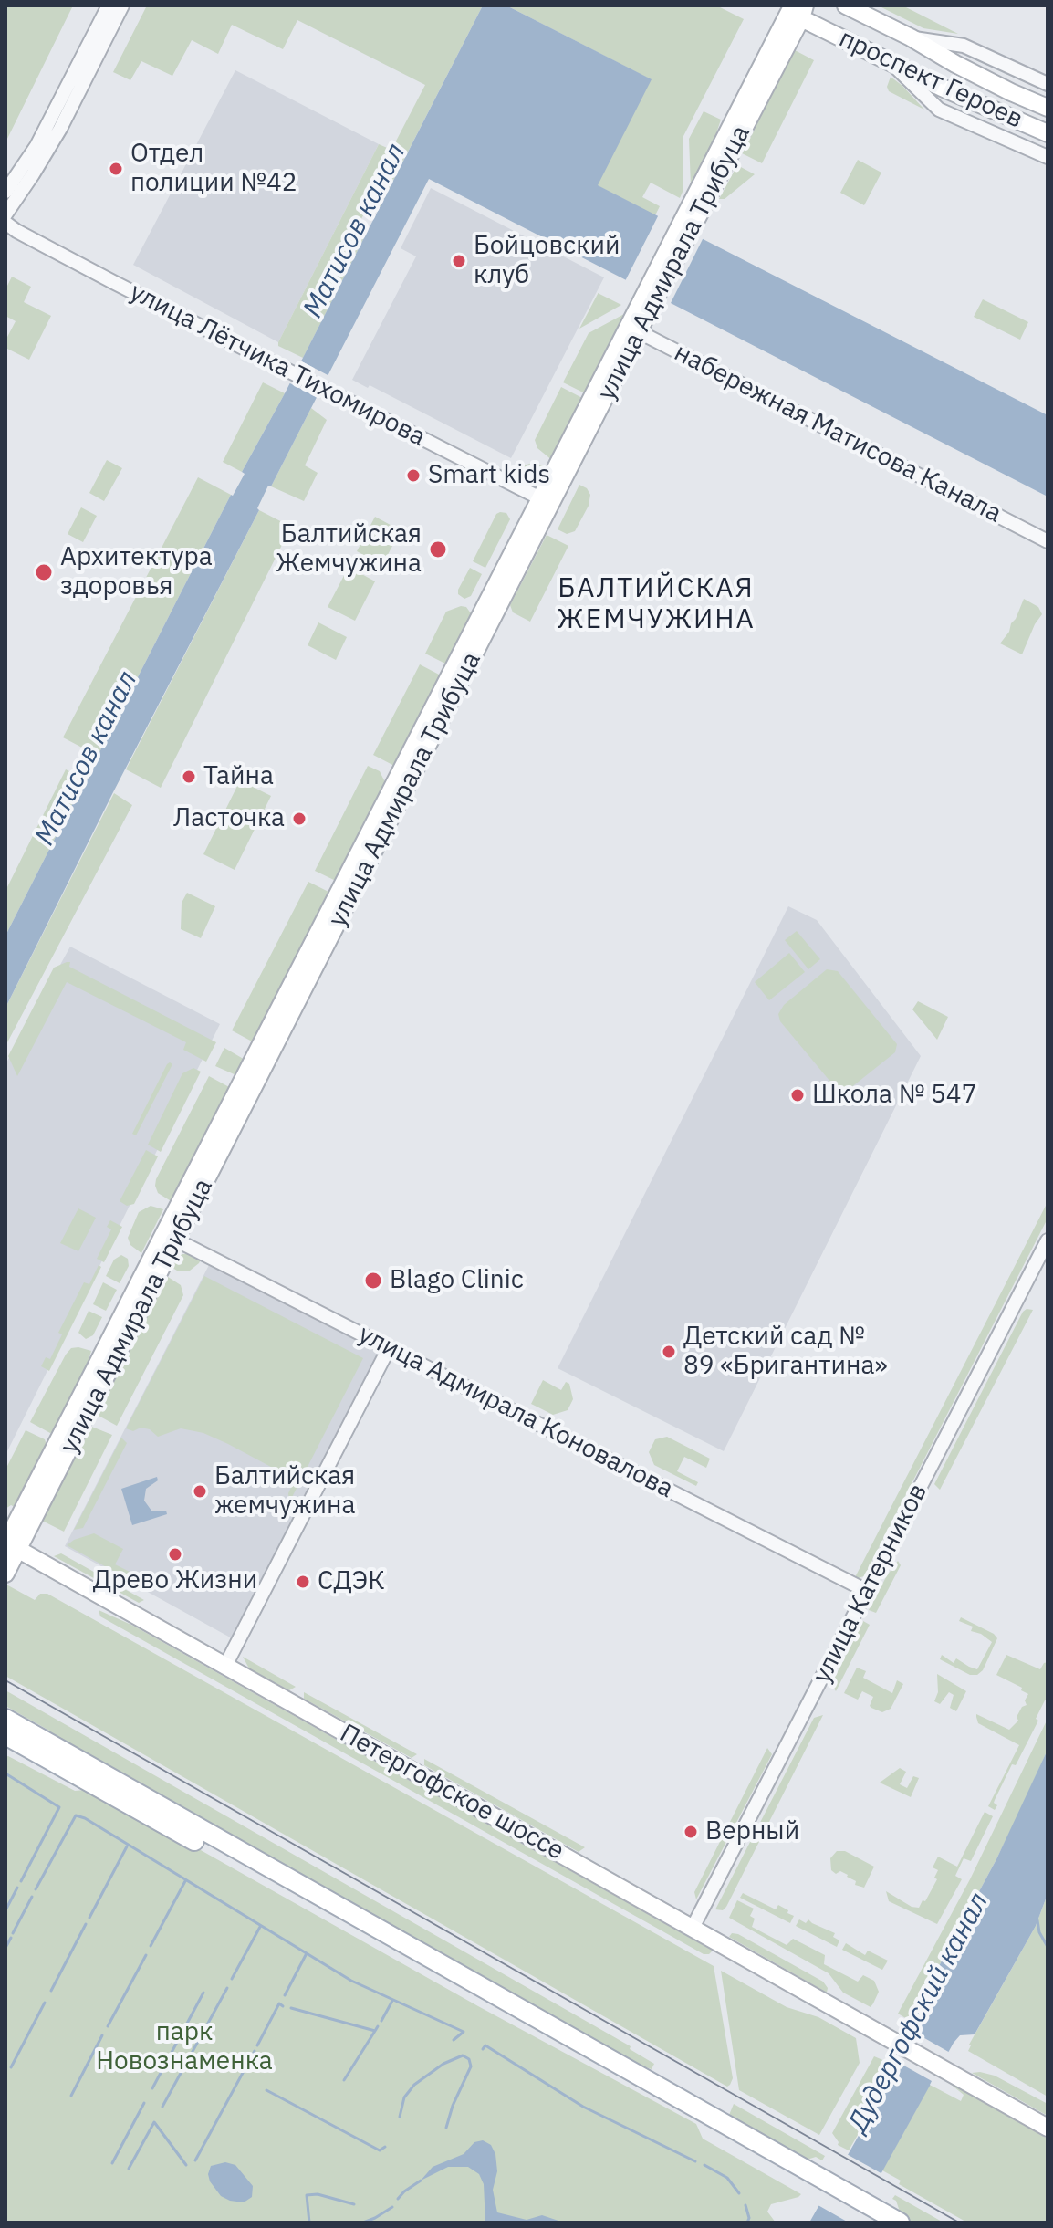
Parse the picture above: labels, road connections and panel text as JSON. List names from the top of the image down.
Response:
{
  "streets": {
    "street": [
      "проспект Героев",
      "улица Адмирала Трибуца",
      "улица Лётчика Тихомирова",
      "набережная Матисова Канала",
      "улица Адмирала Коновалова",
      "улица Катерников",
      "Петергофское шоссе"
    ]
  },
  "crossings": [
    ["проспект Героев", "улица Адмирала Трибуца"],
    ["улица Адмирала Трибуца", "улица Лётчика Тихомирова"],
    ["улица Адмирала Трибуца", "набережная Матисова Канала"],
    ["улица Адмирала Трибуца", "улица Адмирала Коновалова"],
    ["улица Адмирала Трибуца", "Петергофское шоссе"],
    ["улица Адмирала Коновалова", "улица Катерников"],
    ["улица Катерников", "Петергофское шоссе"]
  ],
  "districts": ["БАЛТИЙСКАЯ ЖЕМЧУЖИНА"],
  "water": ["Матисов канал", "Дудергофский канал"],
  "parks": ["парк Новознаменка"],
  "places": [
    "Отдел полиции №42",
    "Бойцовский клуб",
    "Smart kids",
    "Балтийская Жемчужина",
    "Архитектура здоровья",
    "Тайна",
    "Ласточка",
    "Школа № 547",
    "Blago Clinic",
    "Детский сад № 89 «Бригантина»",
    "Балтийская жемчужина",
    "Древо Жизни",
    "СДЭК",
    "Верный"
  ]
}
